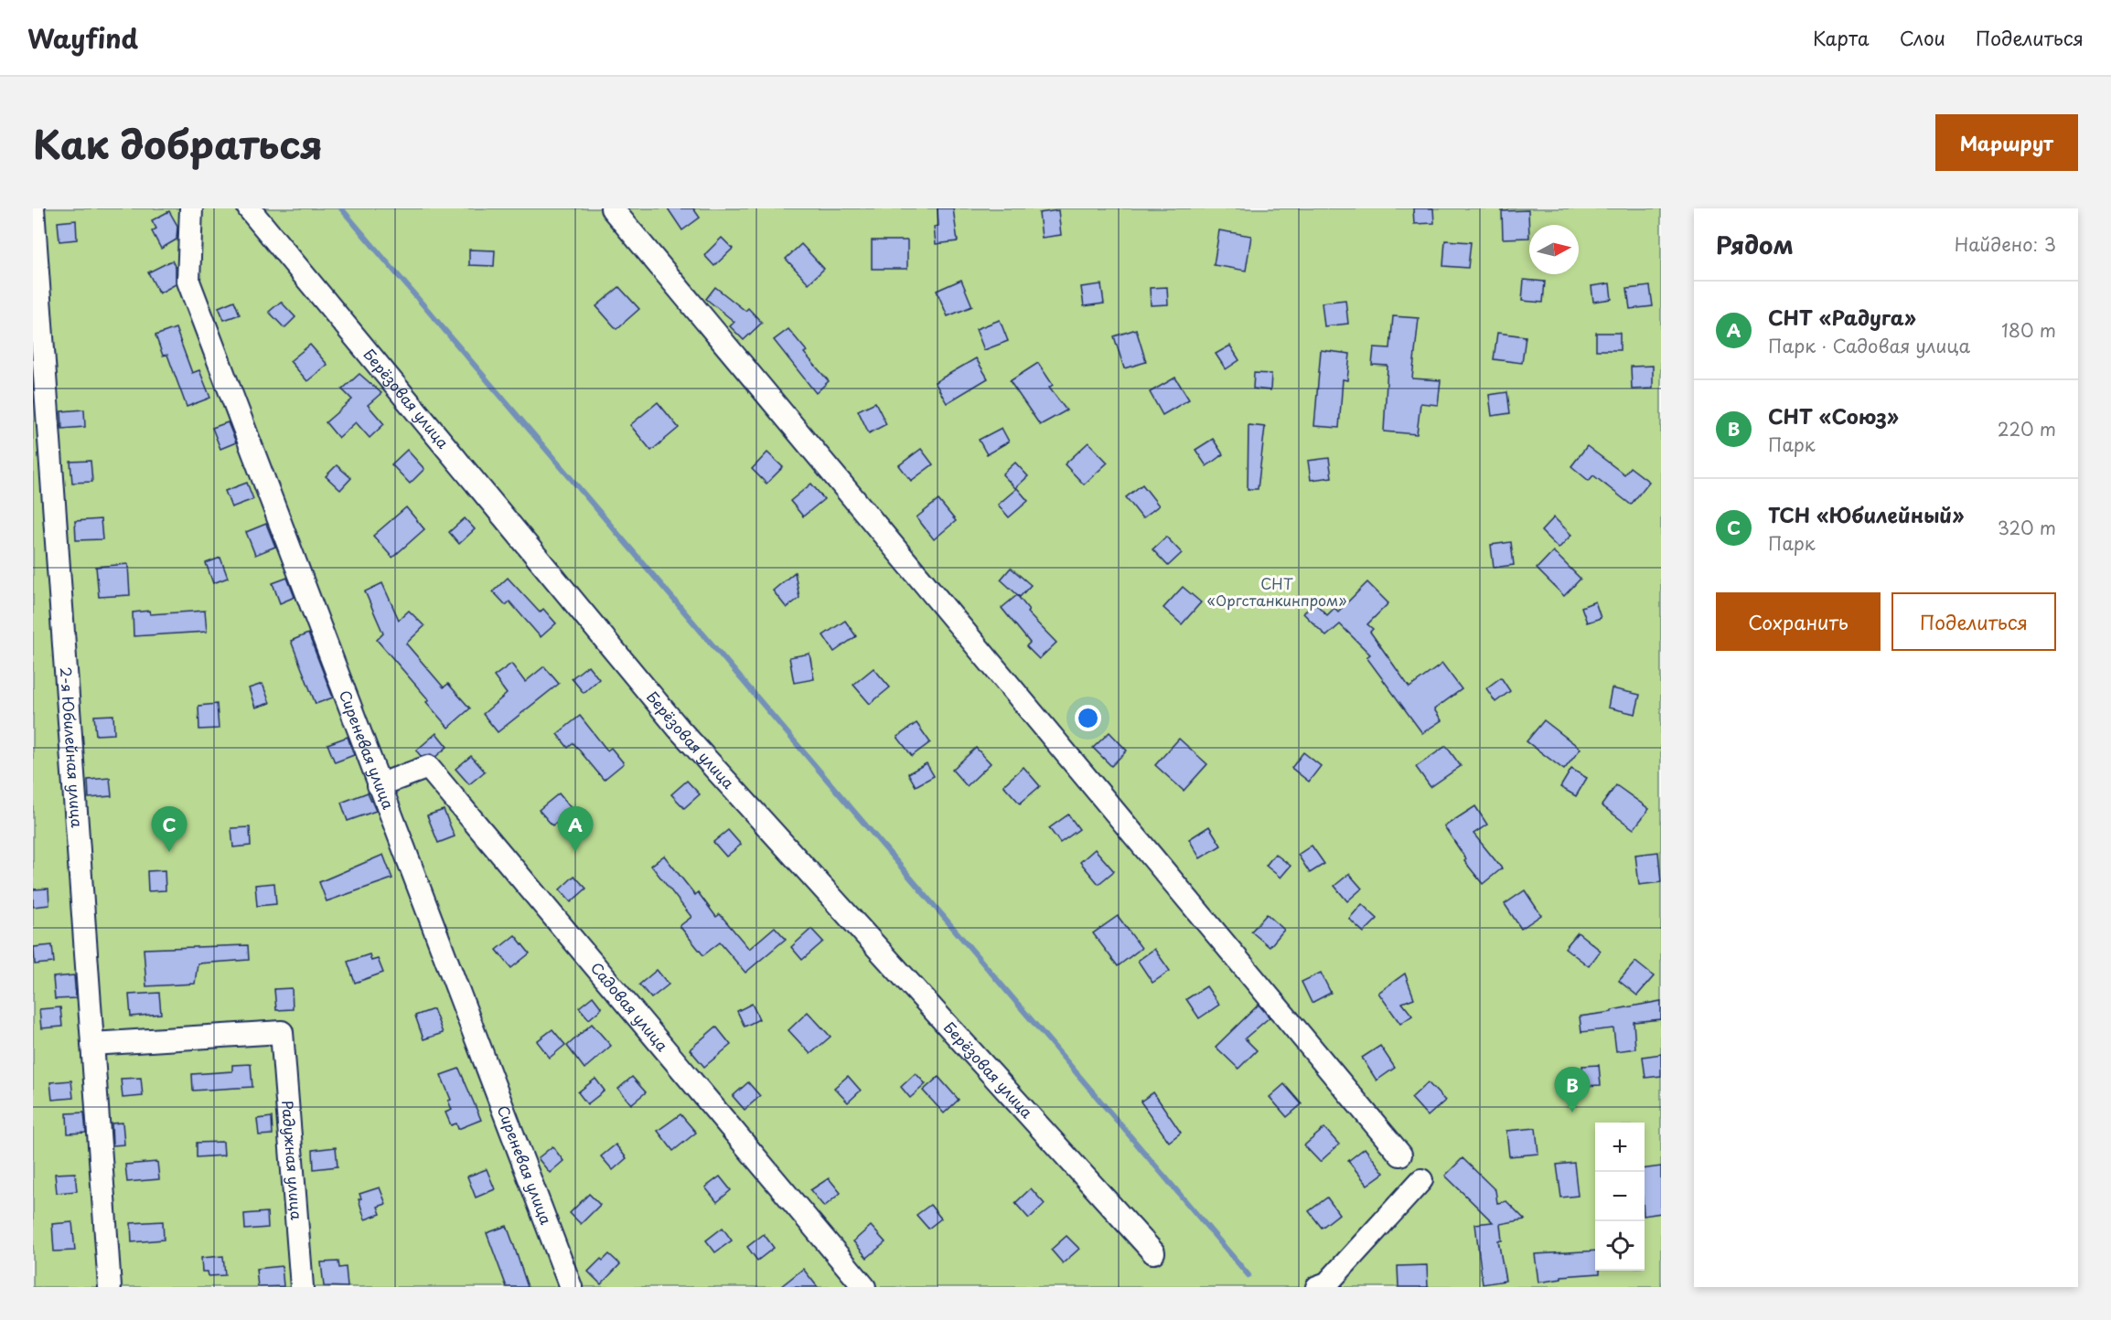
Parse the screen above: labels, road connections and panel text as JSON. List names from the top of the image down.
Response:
{
  "streets": {
    "street": [
      "Берёзовая улица",
      "2-я Юбилейная улица",
      "Сиреневая улица",
      "Садовая улица",
      "Радужная улица"
    ]
  },
  "crossings": [
    ["2-я Юбилейная улица", "Радужная улица"],
    ["Сиреневая улица", "Садовая улица"]
  ],
  "parks": ["СНТ «Оргстанкинпром»"],
  "north": "right",
  "page": {
    "header": "Wayfind",
    "nav": ["Карта", "Слои", "Поделиться"],
    "title": "Как добраться",
    "buttons": [
      "Маршрут",
      ["Сохранить", "Поделиться"]
    ],
    "heading": ["Рядом", "Найдено: 3"],
    "list": [
      {
        "mark": "A",
        "name": "СНТ «Радуга»",
        "note": "Парк · Садовая улица",
        "value": "180 m"
      },
      {
        "mark": "B",
        "name": "СНТ «Союз»",
        "note": "Парк",
        "value": "220 m"
      },
      {
        "mark": "C",
        "name": "ТСН «Юбилейный»",
        "note": "Парк",
        "value": "320 m"
      }
    ],
    "pins": ["A", "C", "B"],
    "map_buttons": ["+", "−"]
  }
}
